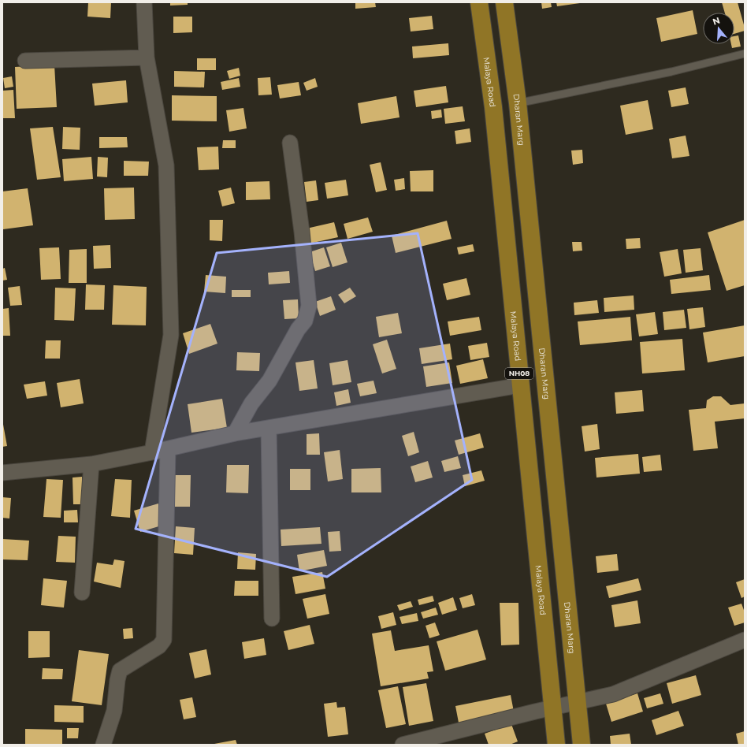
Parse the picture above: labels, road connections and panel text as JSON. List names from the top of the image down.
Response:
{
  "streets": {
    "main road": ["Malaya Road", "Dharan Marg", "NH08"]
  },
  "north": "top"
}
